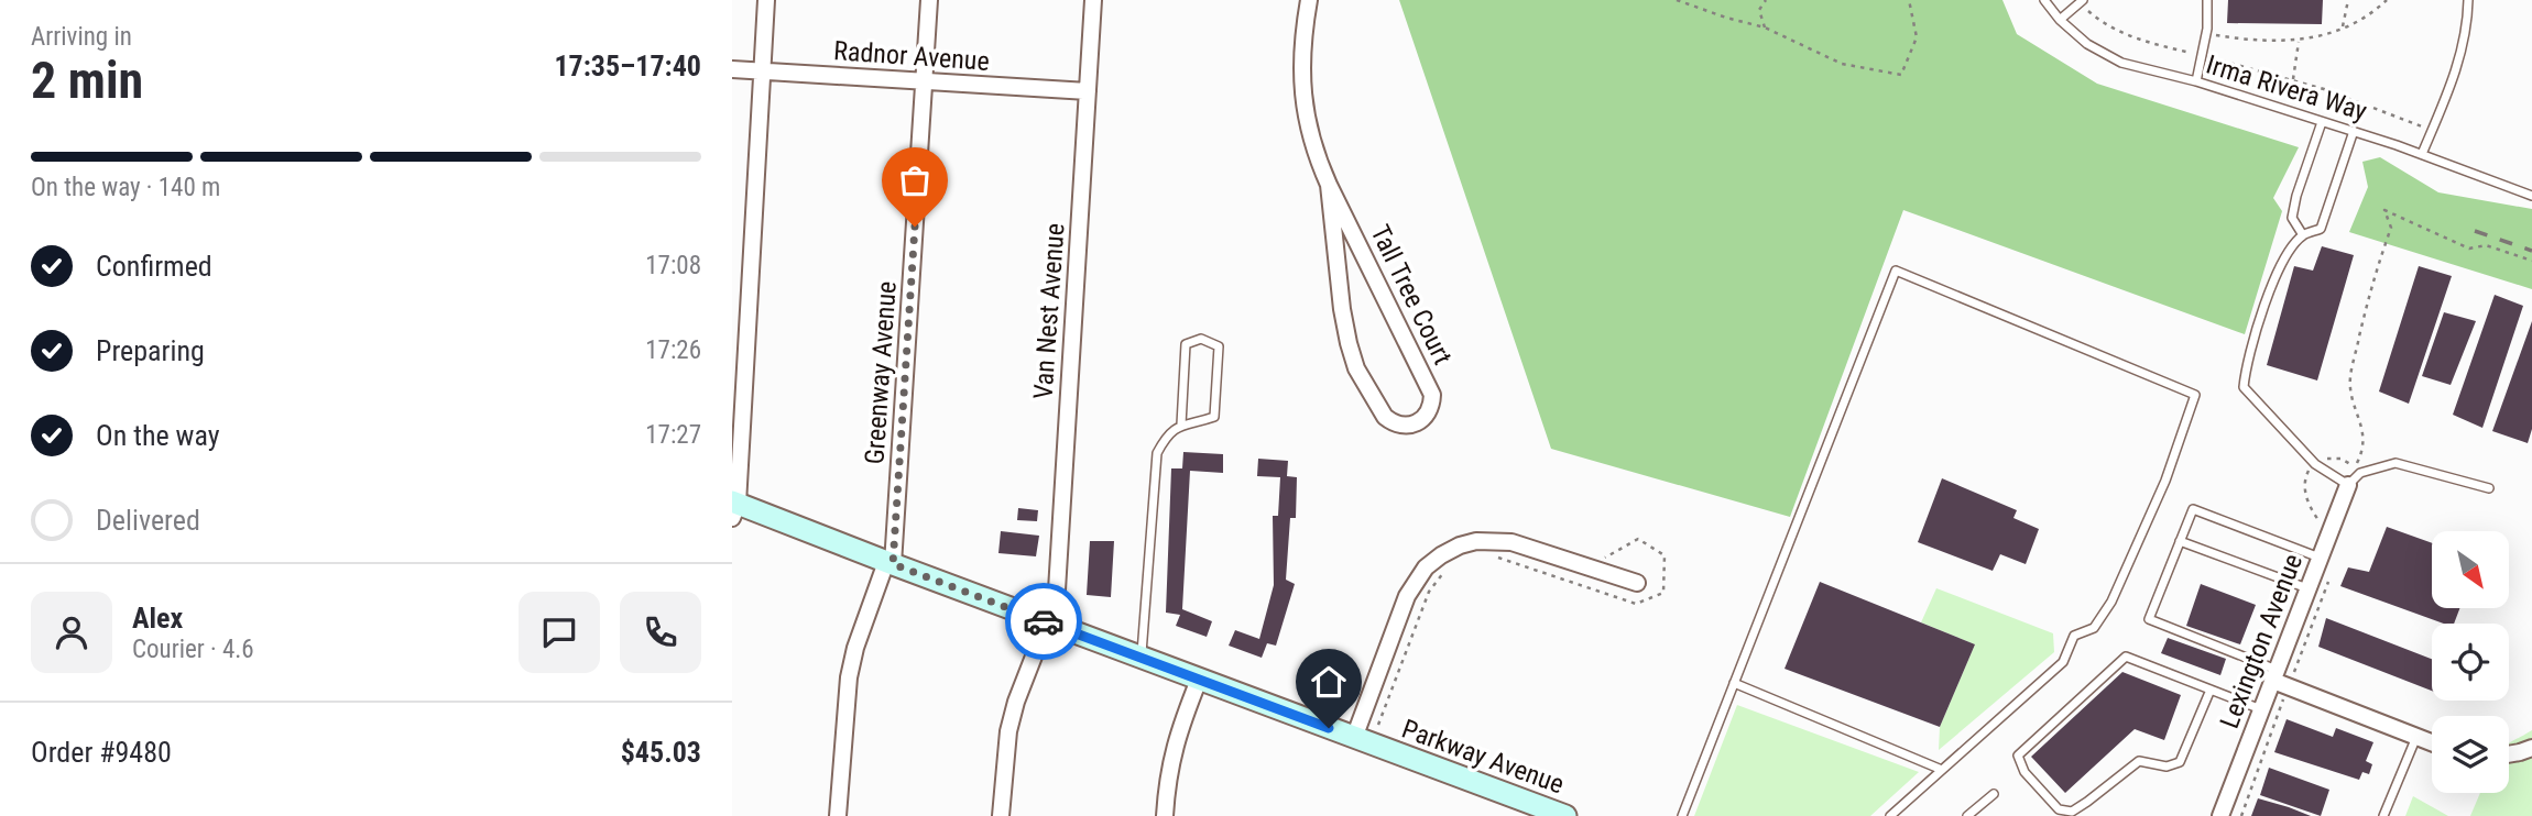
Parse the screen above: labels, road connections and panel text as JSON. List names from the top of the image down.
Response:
{
  "streets": {
    "main road": ["Parkway Avenue"],
    "street": [
      "Radnor Avenue",
      "Tall Tree Court",
      "Van Nest Avenue",
      "Greenway Avenue",
      "Lexington Avenue"
    ],
    "lane": ["Irma Rivera Way"]
  },
  "crossings": [
    ["Radnor Avenue", "Van Nest Avenue"],
    ["Radnor Avenue", "Greenway Avenue"],
    ["Van Nest Avenue", "Parkway Avenue"],
    ["Greenway Avenue", "Parkway Avenue"]
  ],
  "north": "bottom right",
  "page": {
    "heading": ["2 min", "Arriving in", "17:35–17:40"],
    "panel": [
      "Alex",
      "Courier · 4.6",
      "Order #9480",
      "$45.03"
    ],
    "bar": "On the way · 140 m",
    "list": [
      ["Confirmed", "17:08"],
      ["Preparing", "17:26"],
      ["On the way", "17:27"],
      "Delivered"
    ]
  }
}
